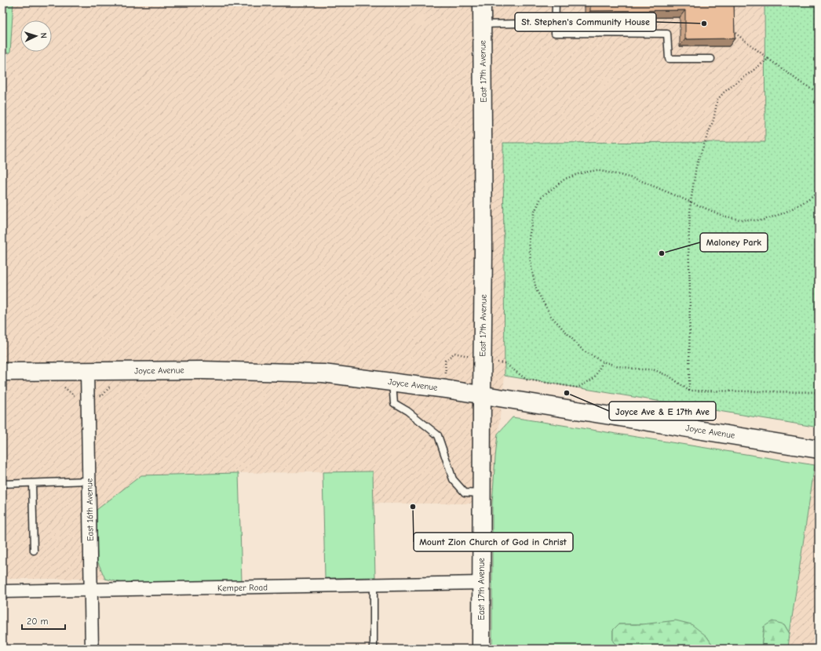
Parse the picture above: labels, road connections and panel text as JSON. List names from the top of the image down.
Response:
{
  "streets": {
    "street": [
      "East 17th Avenue",
      "Joyce Avenue",
      "East 16th Avenue",
      "Kemper Road"
    ]
  },
  "crossings": [
    ["East 17th Avenue", "Joyce Avenue"],
    ["East 17th Avenue", "Kemper Road"],
    ["Joyce Avenue", "East 16th Avenue"],
    ["East 16th Avenue", "Kemper Road"]
  ],
  "places": [
    "St. Stephen's Community House",
    "Maloney Park",
    "Joyce Ave & E 17th Ave",
    "Mount Zion Church of God in Christ"
  ],
  "scale_bar": "20 m",
  "north": "right"
}
